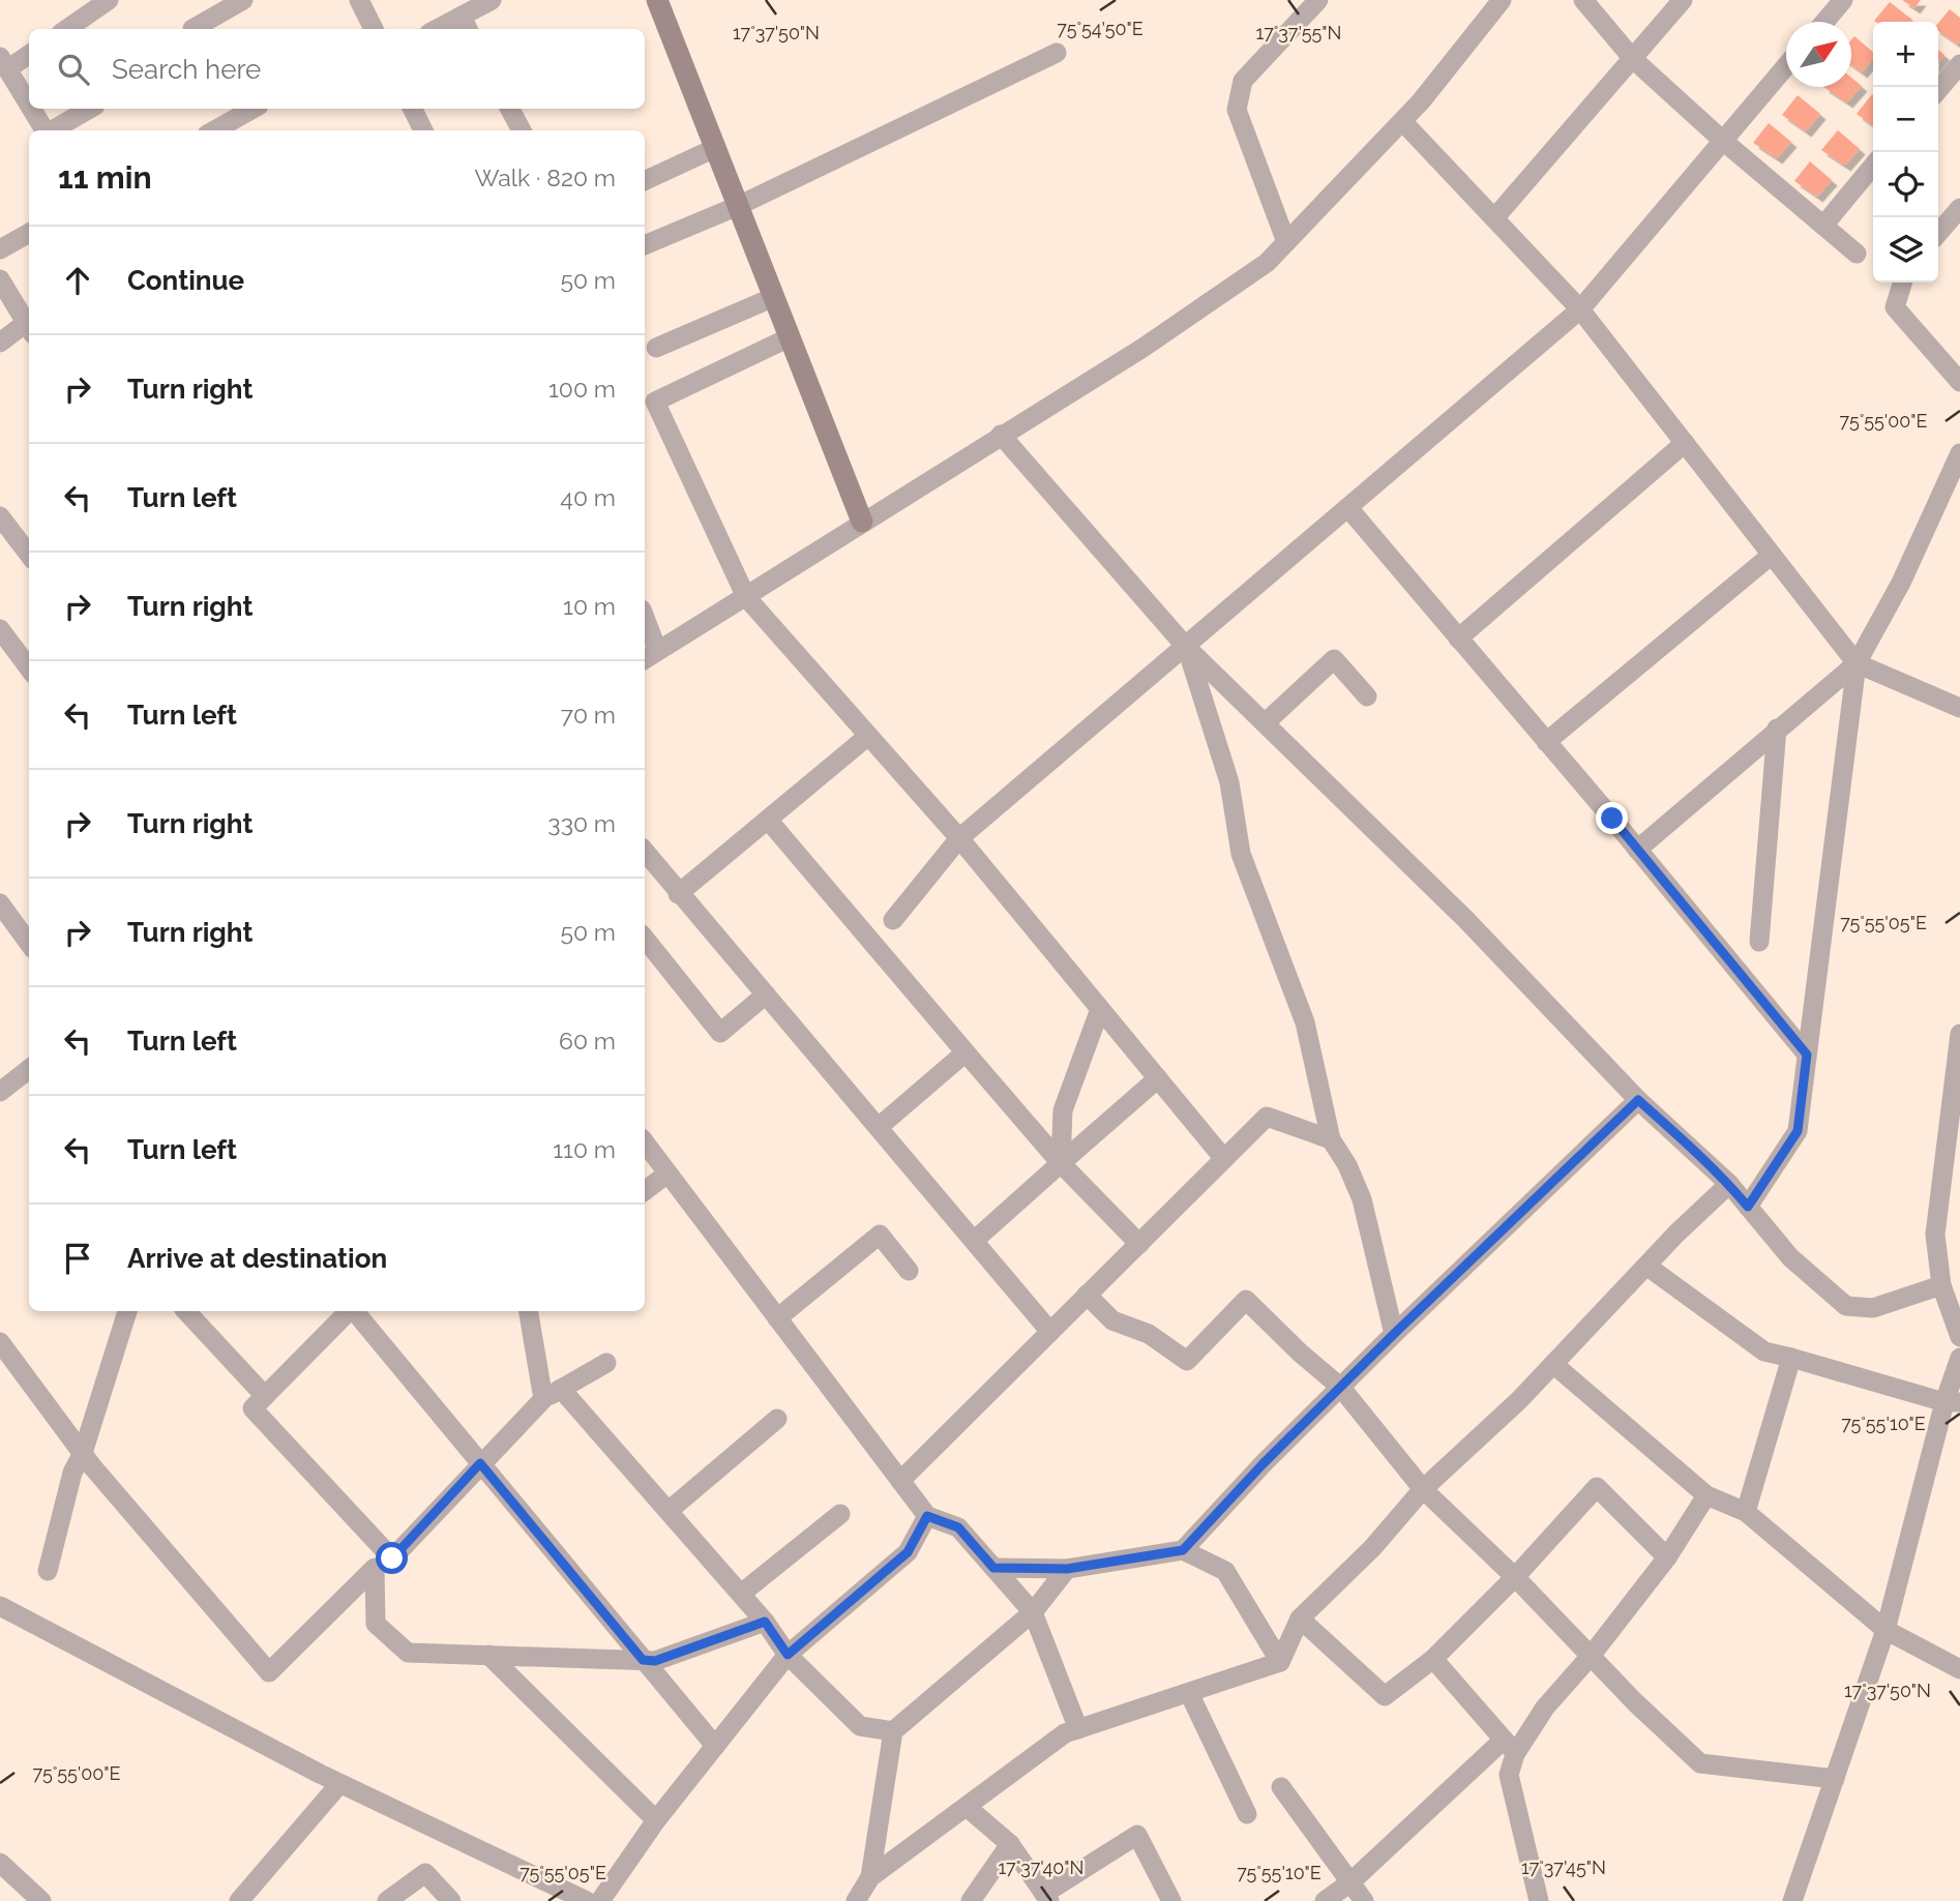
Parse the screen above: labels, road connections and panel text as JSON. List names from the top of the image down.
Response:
{
  "north": "top right",
  "page": {
    "map_buttons": ["+", "−"],
    "search": "Search here",
    "heading": ["11 min", "Walk · 820 m"],
    "list": [
      ["Continue", "50 m"],
      ["Turn right", "100 m"],
      ["Turn left", "40 m"],
      ["Turn right", "10 m"],
      ["Turn left", "70 m"],
      ["Turn right", "330 m"],
      ["Turn right", "50 m"],
      ["Turn left", "60 m"],
      ["Turn left", "110 m"],
      "Arrive at destination"
    ]
  },
  "coordinates": [
    "75°54'50\"E",
    "17°37'50\"N",
    "17°37'55\"N",
    "75°55'00\"E",
    "75°55'05\"E",
    "75°55'10\"E",
    "17°37'40\"N",
    "17°37'45\"N"
  ]
}
